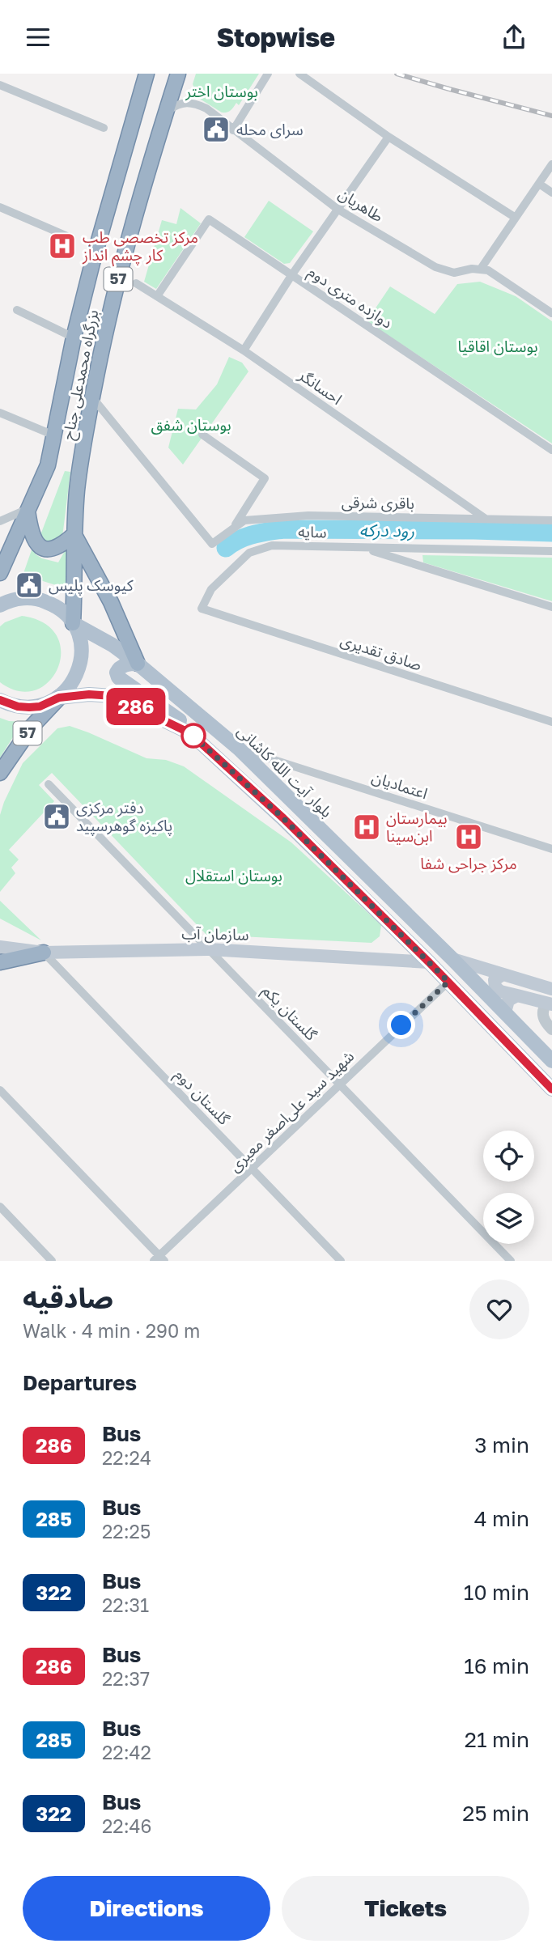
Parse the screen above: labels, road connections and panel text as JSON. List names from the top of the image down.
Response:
{
  "streets": {
    "highway": ["57", "بزرگراه محمدعلی جناح"],
    "main road": ["بلوار آیت الله کاشانی", "سازمان آب"],
    "street": [
      "طاهریان",
      "دوازده متری دوم",
      "احسانگر",
      "باقری شرقی",
      "سایه",
      "صادق تقدیری",
      "اعتمادیان",
      "گلستان یکم",
      "گلستان دوم",
      "شهید سید علی‌اصغر معیری"
    ]
  },
  "crossings": [
    ["طاهریان", "بزرگراه محمدعلی جناح"],
    ["دوازده متری دوم", "احسانگر"],
    ["بزرگراه محمدعلی جناح", "باقری شرقی"],
    ["بزرگراه محمدعلی جناح", "بلوار آیت الله کاشانی"],
    ["احسانگر", "باقری شرقی"],
    ["سایه", "صادق تقدیری"],
    ["بلوار آیت الله کاشانی", "اعتمادیان"],
    ["سازمان آب", "گلستان یکم"],
    ["سازمان آب", "گلستان دوم"],
    ["گلستان یکم", "شهید سید علی‌اصغر معیری"],
    ["گلستان دوم", "شهید سید علی‌اصغر معیری"]
  ],
  "water": ["رود درکه"],
  "parks": [
    "بوستان اختر",
    "بوستان اقاقیا",
    "بوستان شفق",
    "بوستان استقلال"
  ],
  "places": {
    "public building": ["سرای محله", "کیوسک پلیس", "دفتر مرکزی پاکیزه گوهرسپید"],
    "hospital": ["مرکز تخصصی طب کار چشم انداز", "بیمارستان ابن‌سینا", "مرکز جراحی شفا"]
  },
  "lines": ["bus line 286"],
  "page": {
    "header": "Stopwise",
    "on_map": "286",
    "heading": [
      ["صادقیه", "Walk · 4 min · 290 m"],
      "Departures"
    ],
    "list": [
      {
        "mark": "286",
        "name": "Bus",
        "note": "22:24",
        "value": "3 min"
      },
      {
        "mark": "285",
        "name": "Bus",
        "note": "22:25",
        "value": "4 min"
      },
      {
        "mark": "322",
        "name": "Bus",
        "note": "22:31",
        "value": "10 min"
      },
      {
        "mark": "286",
        "name": "Bus",
        "note": "22:37",
        "value": "16 min"
      },
      {
        "mark": "285",
        "name": "Bus",
        "note": "22:42",
        "value": "21 min"
      },
      {
        "mark": "322",
        "name": "Bus",
        "note": "22:46",
        "value": "25 min"
      }
    ],
    "buttons": ["Directions", "Tickets"]
  }
}
